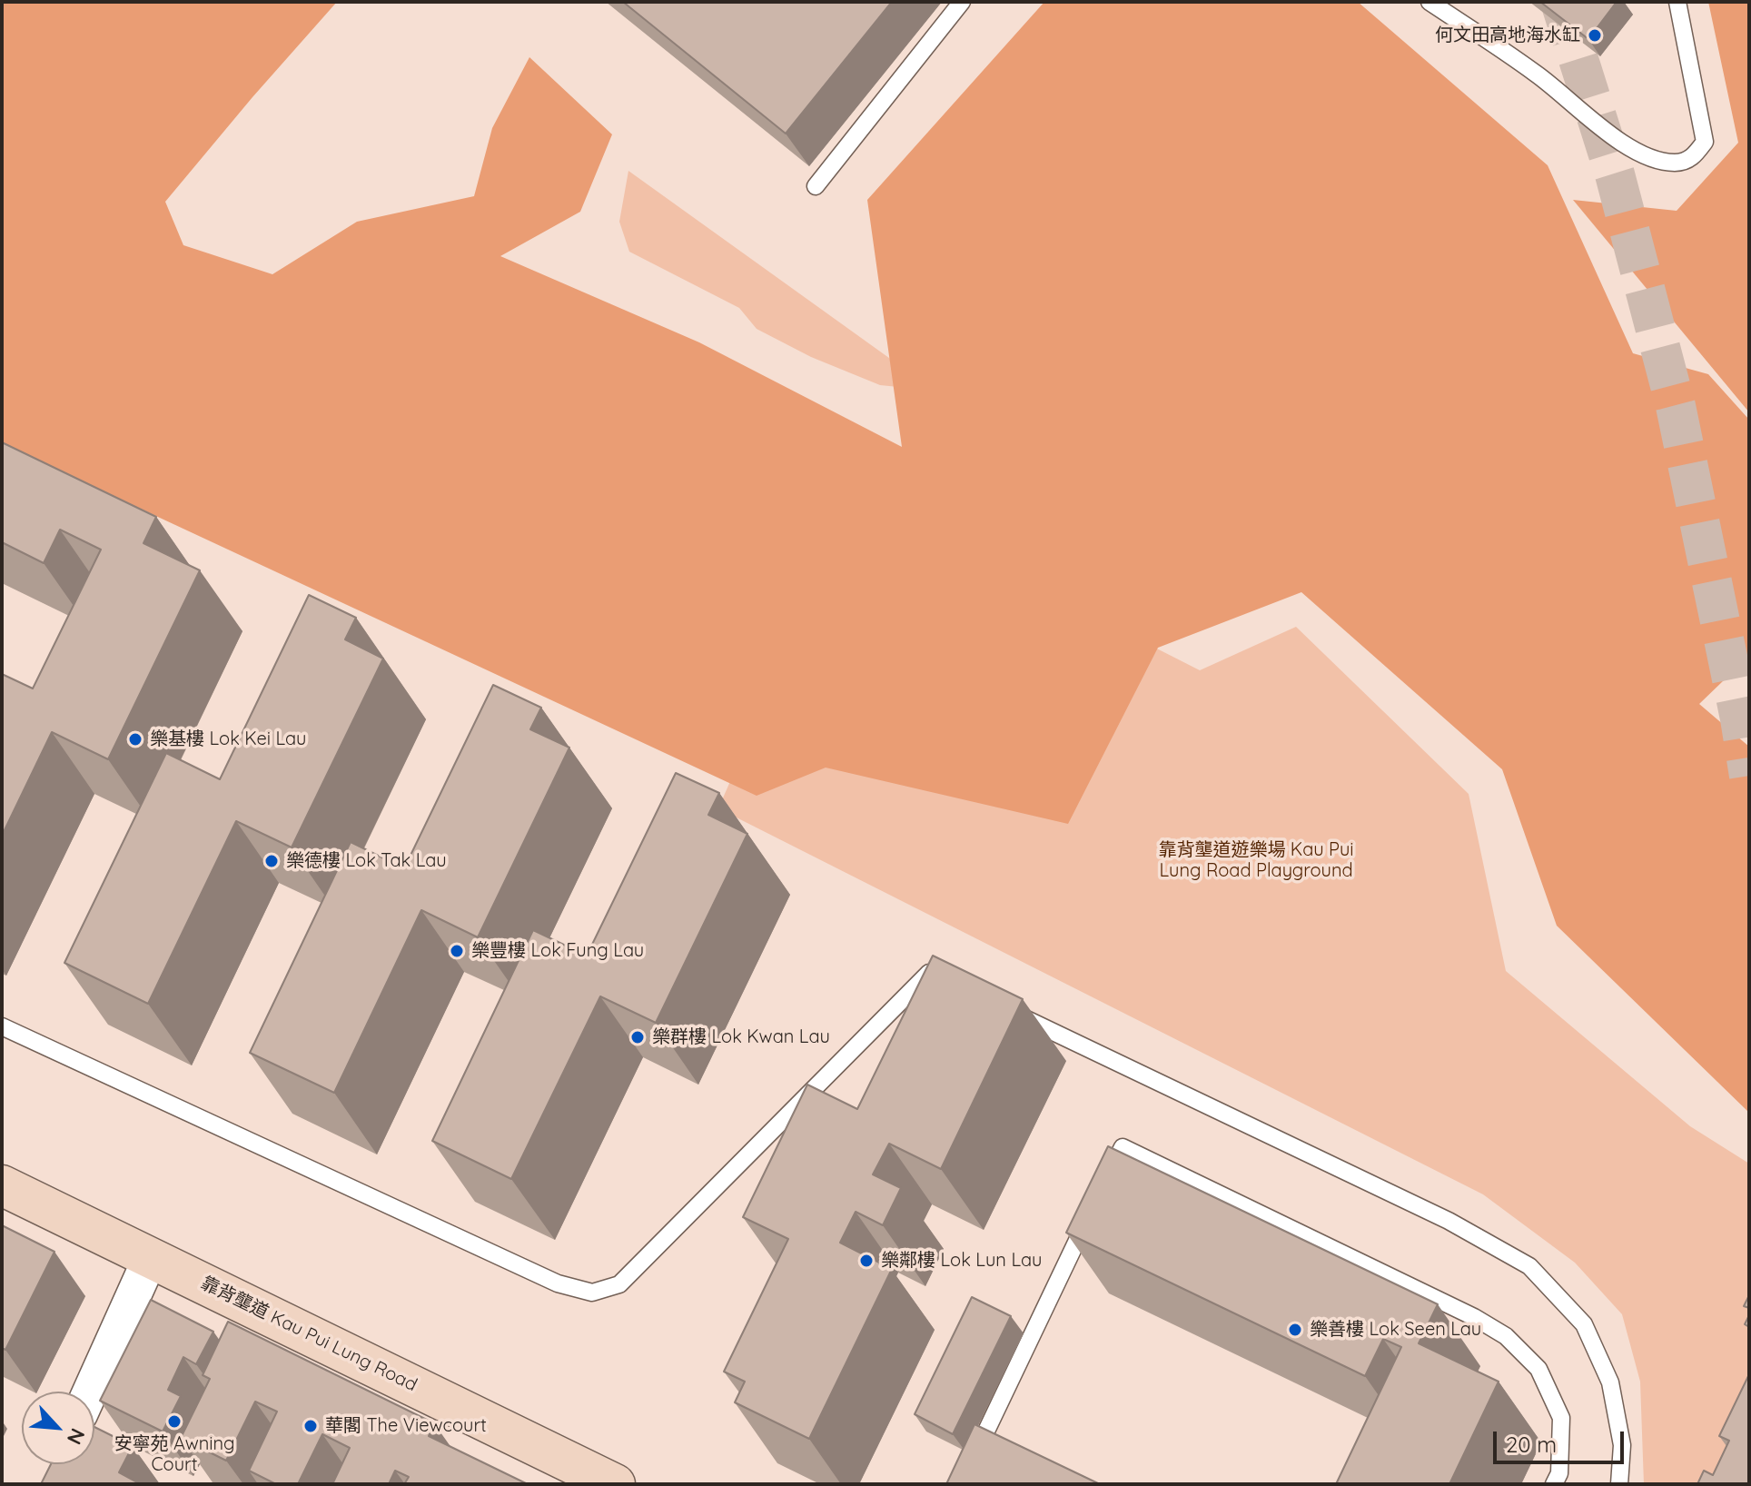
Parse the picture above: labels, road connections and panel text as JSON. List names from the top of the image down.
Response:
{
  "streets": {
    "street": ["靠背壟道 Kau Pui Lung Road"]
  },
  "parks": ["靠背壟道遊樂場 Kau Pui Lung Road Playground"],
  "places": [
    "何文田高地海水缸",
    "樂基樓 Lok Kei Lau",
    "樂德樓 Lok Tak Lau",
    "樂豐樓 Lok Fung Lau",
    "樂群樓 Lok Kwan Lau",
    "樂鄰樓 Lok Lun Lau",
    "樂善樓 Lok Seen Lau",
    "安寧苑 Awning Court",
    "華閣 The Viewcourt"
  ],
  "scale_bar": "20 m",
  "north": "bottom right"
}
